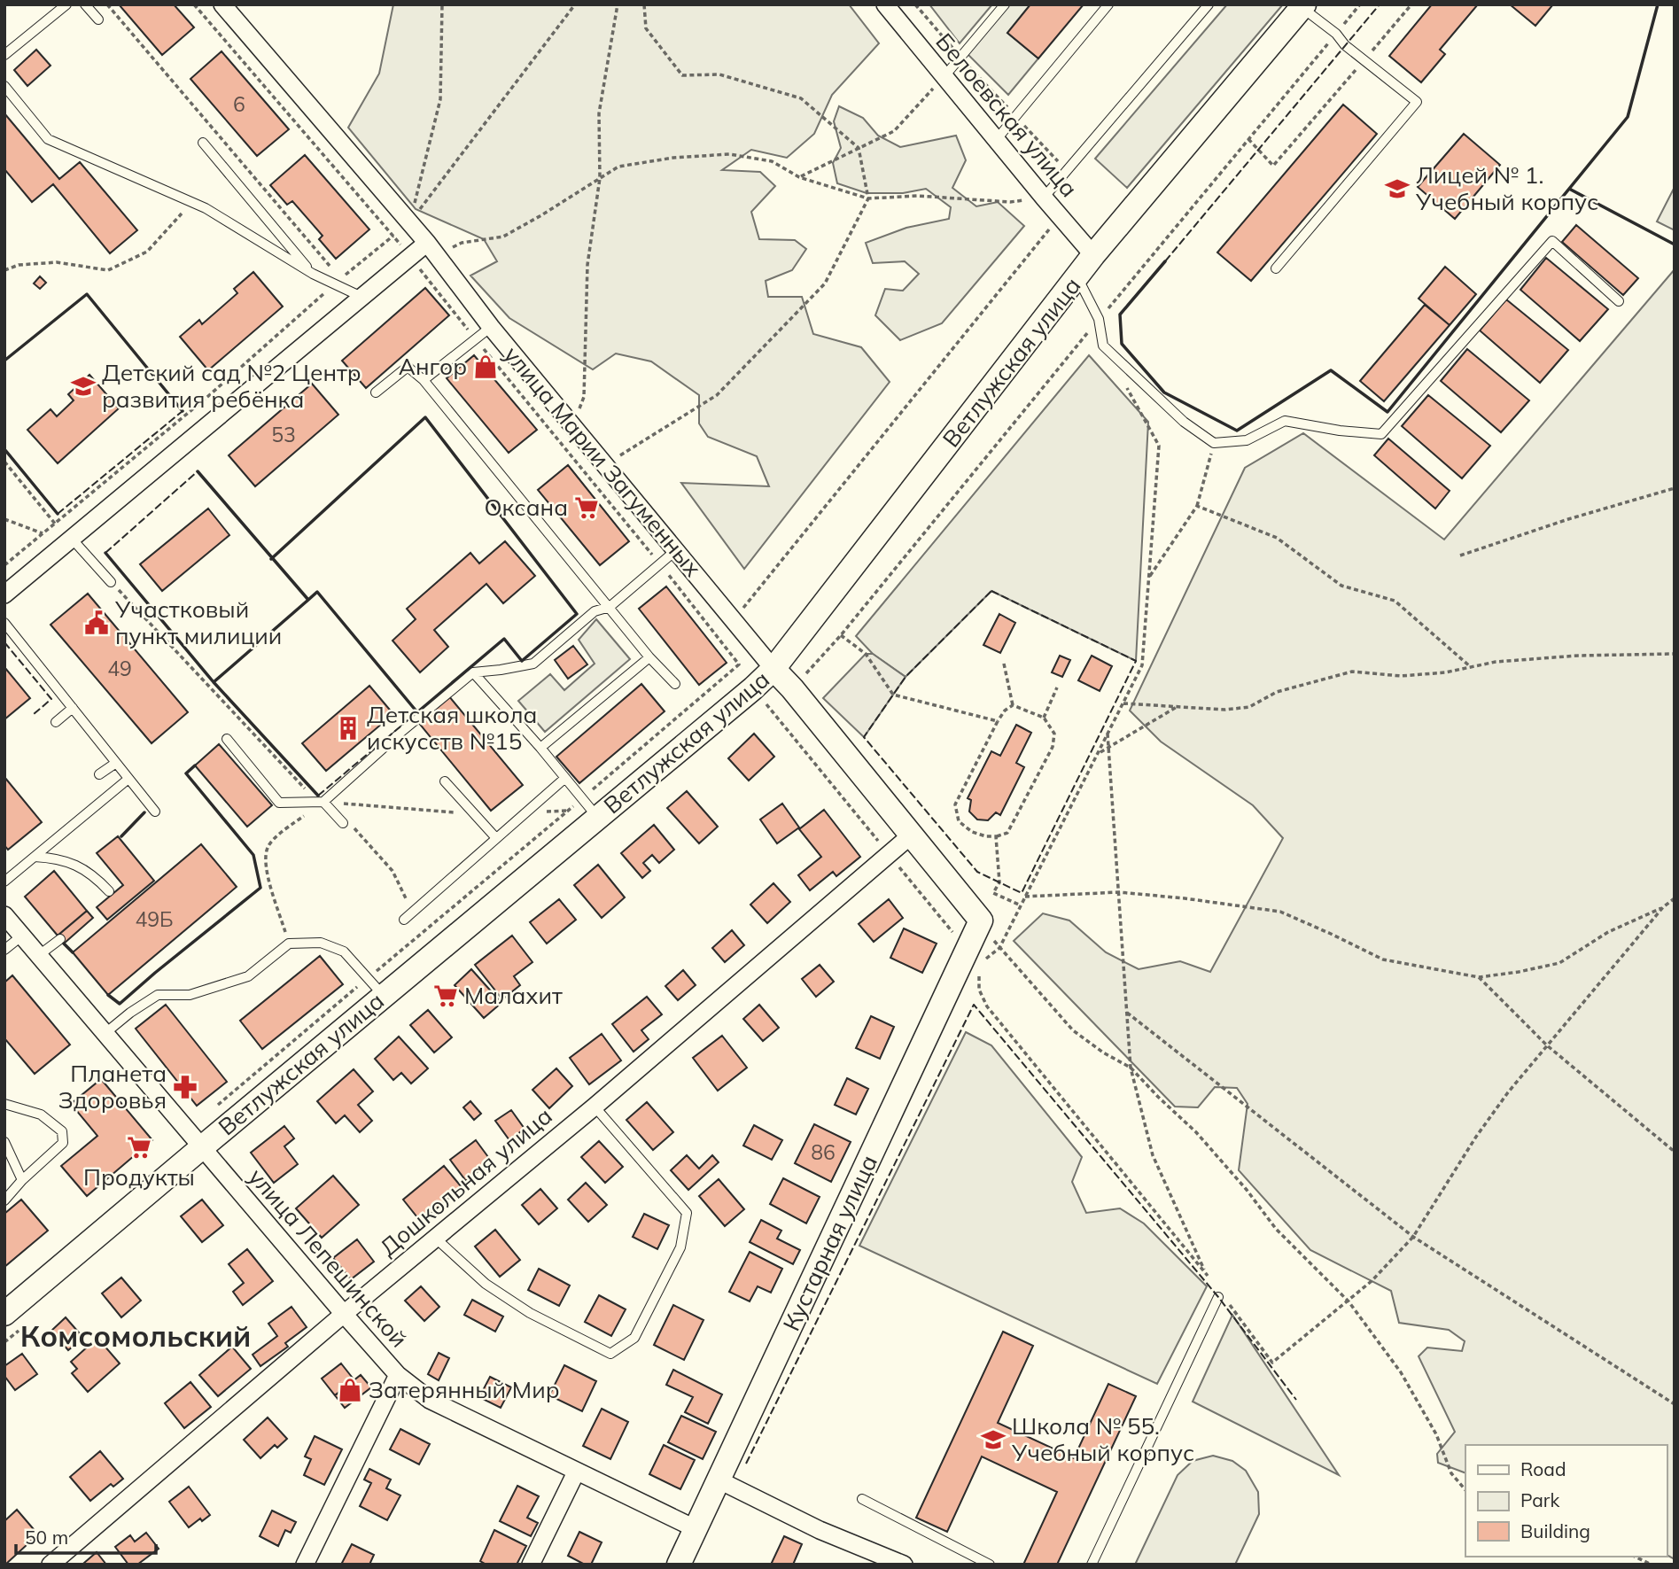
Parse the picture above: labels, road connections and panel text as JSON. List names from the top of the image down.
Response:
{
  "streets": {
    "main road": ["Ветлужская улица", "улица Марии Загуменных", "Кустарная улица"],
    "street": ["Белоевская улица", "Дошкольная улица", "улица Лепешинской"]
  },
  "crossings": [
    ["Белоевская улица", "Ветлужская улица"],
    ["Ветлужская улица", "улица Марии Загуменных"],
    ["Ветлужская улица", "улица Лепешинской"],
    ["улица Марии Загуменных", "Дошкольная улица"],
    ["улица Марии Загуменных", "Кустарная улица"],
    ["Дошкольная улица", "улица Лепешинской"],
    ["Кустарная улица", "улица Лепешинской"]
  ],
  "districts": ["Комсомольский"],
  "places": {
    "school or university": ["Лицей № 1. Учебный корпус", "Детский сад №2 Центр развития ребёнка", "Школа № 55. Учебный корпус"],
    "shop": ["Ангор", "Затерянный Мир"],
    "supermarket": ["Оксана", "Малахит", "Продукты"],
    "public building": ["Участковый пункт милиции"],
    "building": ["Детская школа искусств №15"],
    "pharmacy": ["Планета Здоровья"]
  },
  "house_numbers": [
    "6",
    "53",
    "49",
    "49Б",
    "86"
  ],
  "legend": ["Road", "Park", "Building"],
  "scale_bar": "50 m"
}
